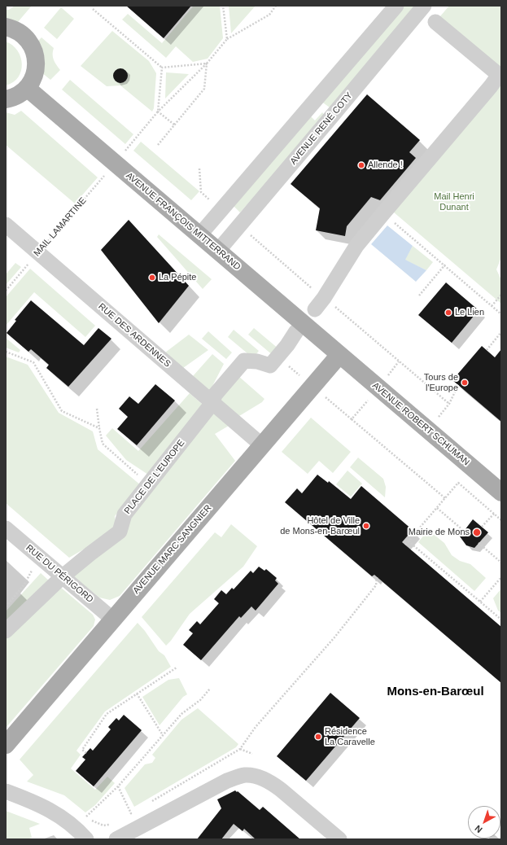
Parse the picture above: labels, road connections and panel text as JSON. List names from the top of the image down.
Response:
{
  "streets": {
    "main road": ["AVENUE FRANÇOIS MITTERRAND", "AVENUE ROBERT SCHUMAN", "AVENUE MARC SANGNIER"],
    "street": [
      "AVENUE RENÉ COTY",
      "RUE DES ARDENNES",
      "PLACE DE L'EUROPE",
      "RUE DU PÉRIGORD"
    ],
    "path": ["MAIL LAMARTINE"]
  },
  "crossings": [
    ["AVENUE RENÉ COTY", "AVENUE FRANÇOIS MITTERRAND"],
    ["AVENUE FRANÇOIS MITTERRAND", "MAIL LAMARTINE"],
    ["AVENUE FRANÇOIS MITTERRAND", "AVENUE ROBERT SCHUMAN"],
    ["AVENUE FRANÇOIS MITTERRAND", "AVENUE MARC SANGNIER"],
    ["MAIL LAMARTINE", "RUE DES ARDENNES"],
    ["RUE DES ARDENNES", "PLACE DE L'EUROPE"],
    ["RUE DES ARDENNES", "AVENUE MARC SANGNIER"],
    ["AVENUE ROBERT SCHUMAN", "AVENUE MARC SANGNIER"],
    ["PLACE DE L'EUROPE", "RUE DU PÉRIGORD"],
    ["AVENUE MARC SANGNIER", "RUE DU PÉRIGORD"]
  ],
  "districts": ["Mons-en-Barœul"],
  "parks": ["Mail Henri Dunant"],
  "places": [
    "Allende !",
    "La Pépite",
    "Le Lien",
    "Tours de l'Europe",
    "Hôtel de Ville de Mons-en-Barœul",
    "Mairie de Mons",
    "Résidence La Caravelle"
  ],
  "north": "bottom left"
}
